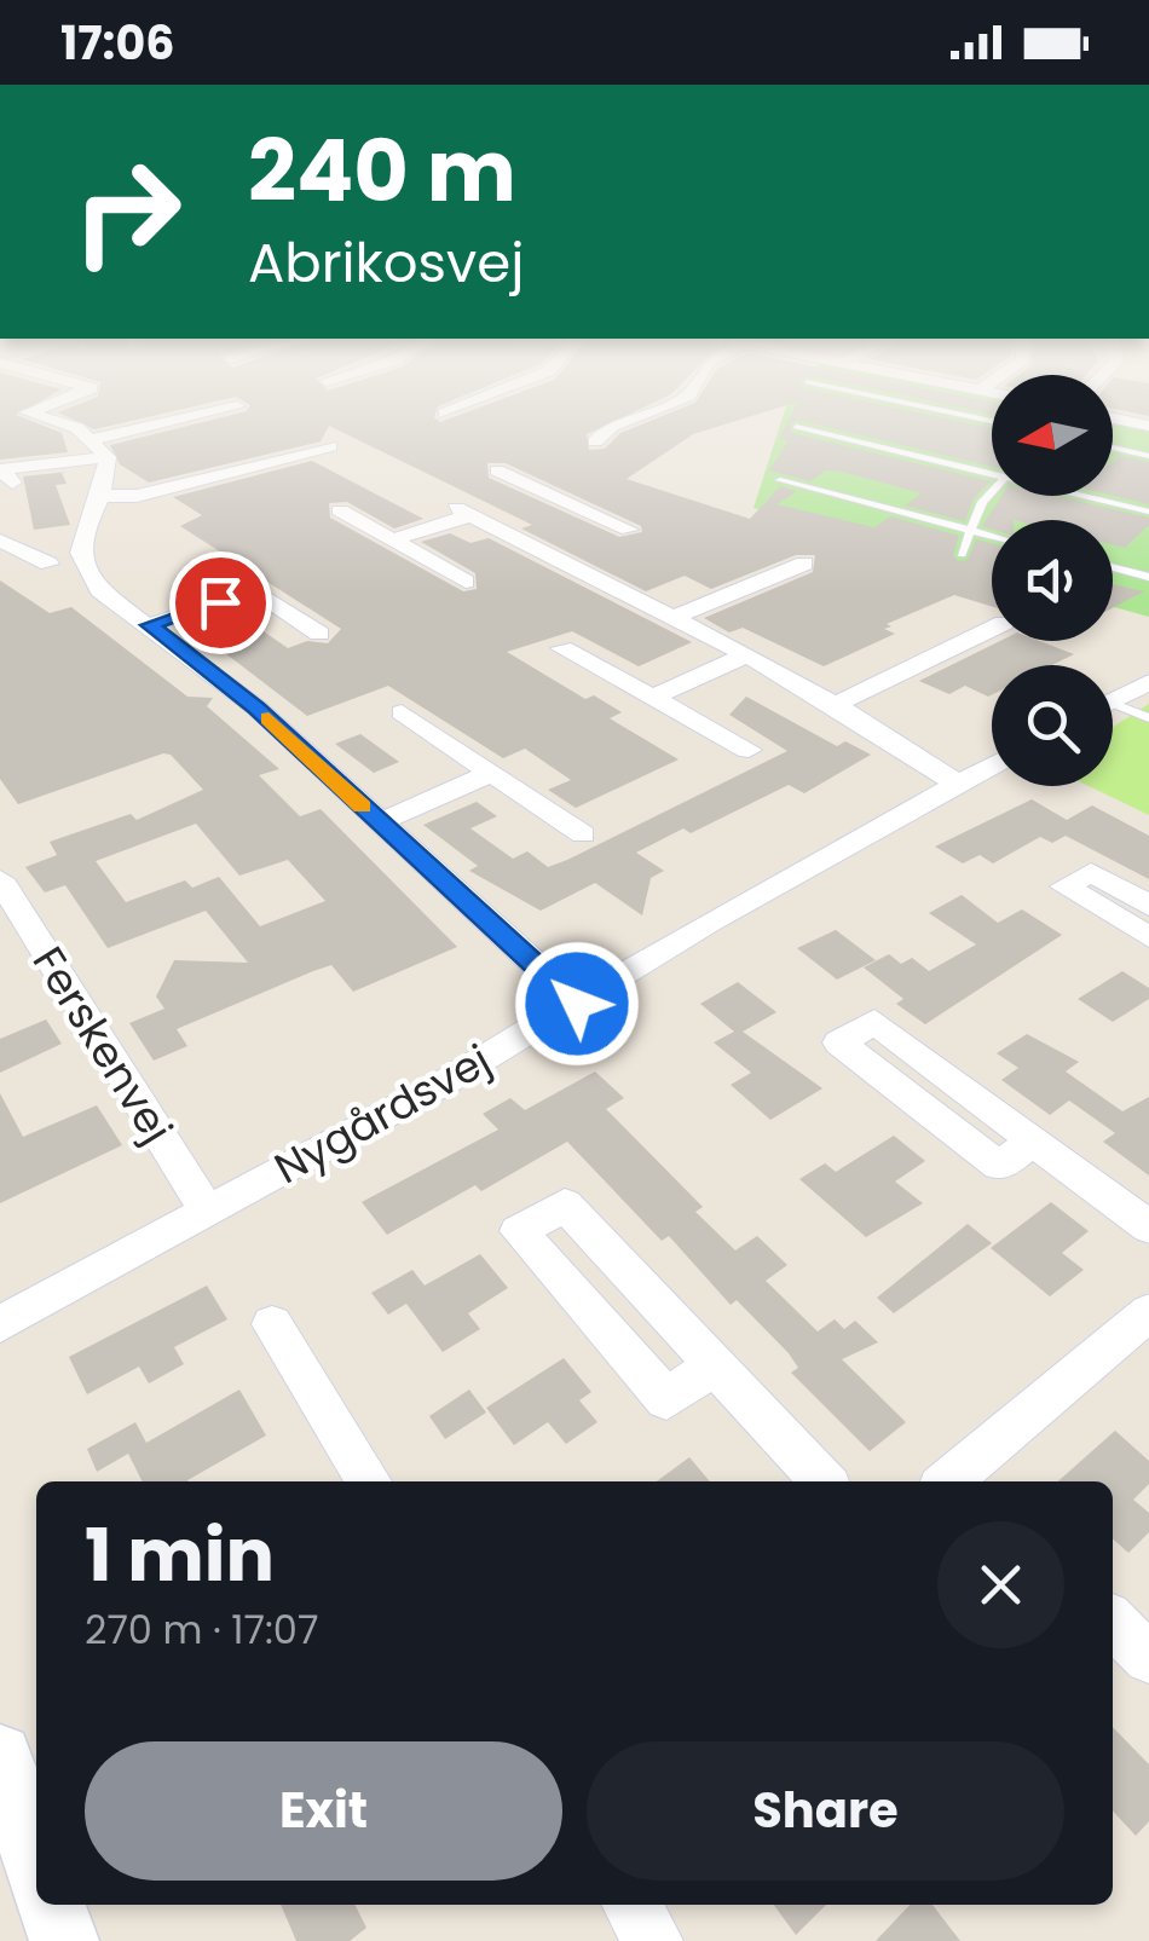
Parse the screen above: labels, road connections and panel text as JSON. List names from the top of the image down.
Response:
{
  "streets": {
    "street": ["Ferskenvej", "Nygårdsvej"]
  },
  "crossings": [
    ["Ferskenvej", "Nygårdsvej"]
  ],
  "north": "left",
  "page": {
    "status": "17:06",
    "turn": ["240 m", "Abrikosvej"],
    "heading": ["1 min", "270 m · 17:07"],
    "buttons": ["Exit", "Share"]
  }
}
